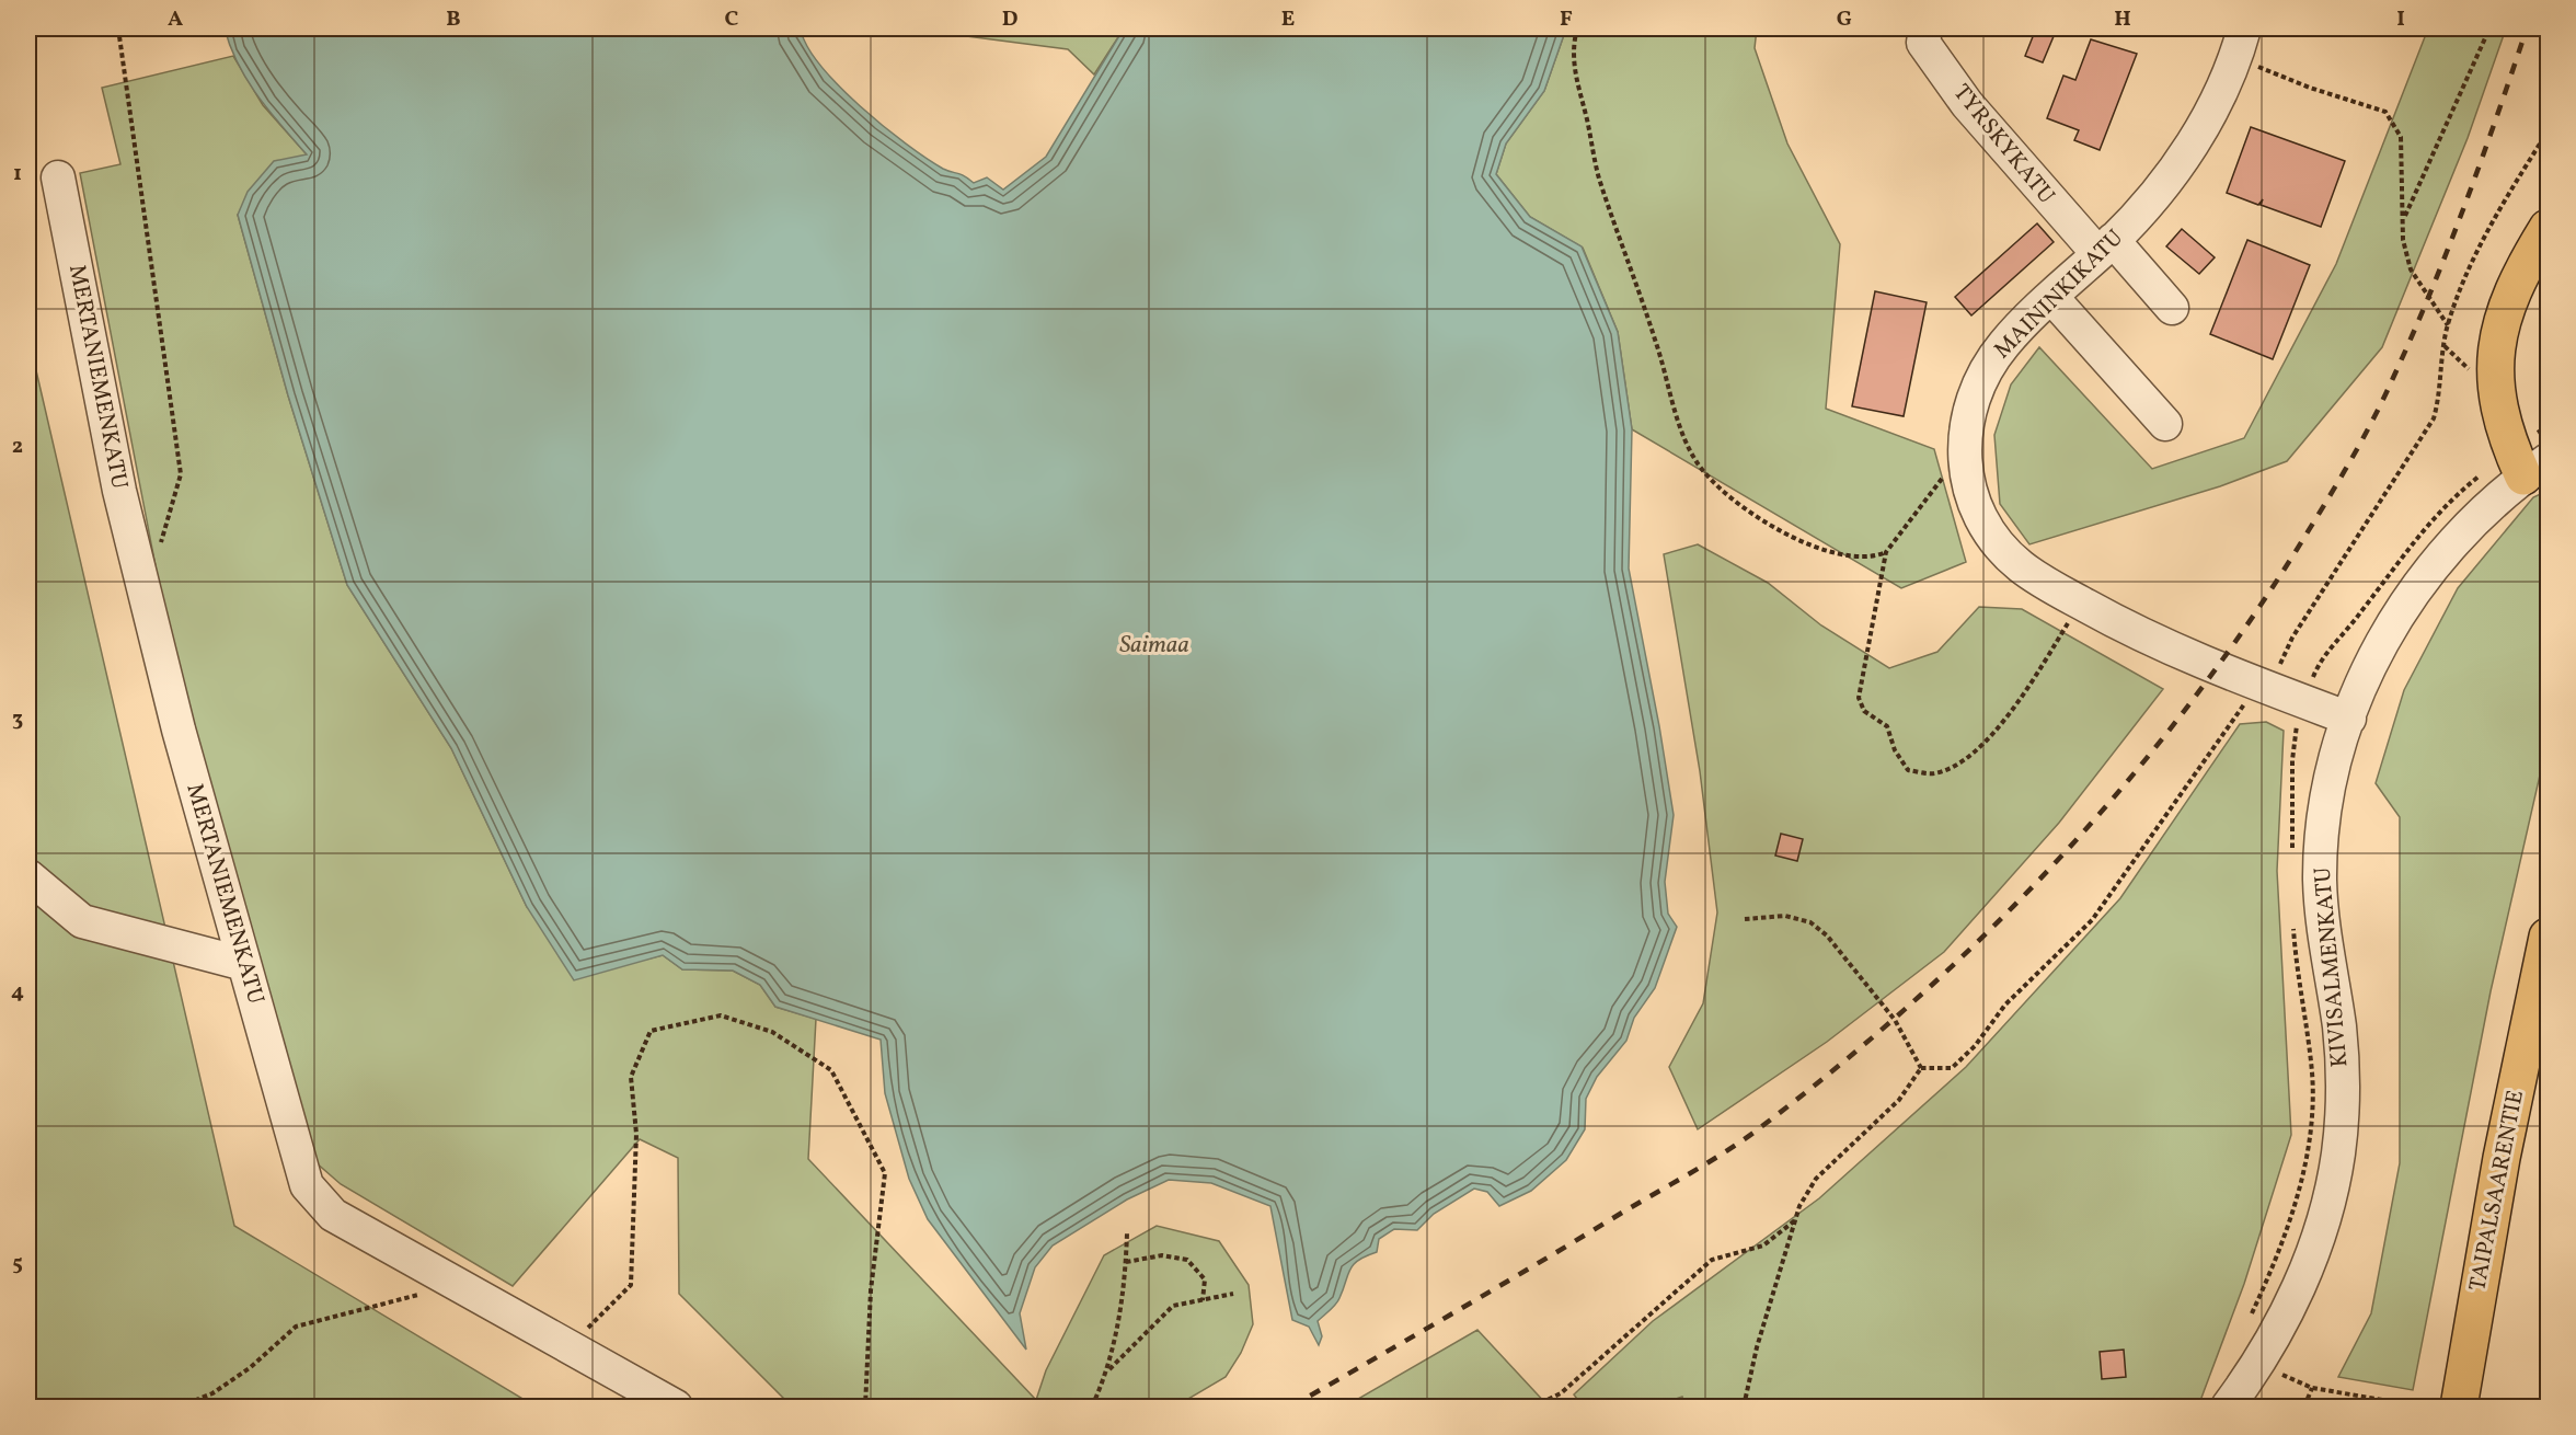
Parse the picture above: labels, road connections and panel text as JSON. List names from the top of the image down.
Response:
{
  "streets": {
    "main road": ["TAIPALSAARENTIE"],
    "street": [
      "TYRSKYKATU",
      "MAININKIKATU",
      "MERTANIEMENKATU",
      "KIVISALMENKATU"
    ]
  },
  "crossings": [
    ["TYRSKYKATU", "MAININKIKATU"],
    ["MAININKIKATU", "KIVISALMENKATU"]
  ],
  "water": ["Saimaa"],
  "grid": {
    "columns": [
      "A",
      "B",
      "C",
      "D",
      "E",
      "F",
      "G",
      "H",
      "I"
    ],
    "rows": [
      "1",
      "2",
      "3",
      "4",
      "5"
    ]
  }
}
